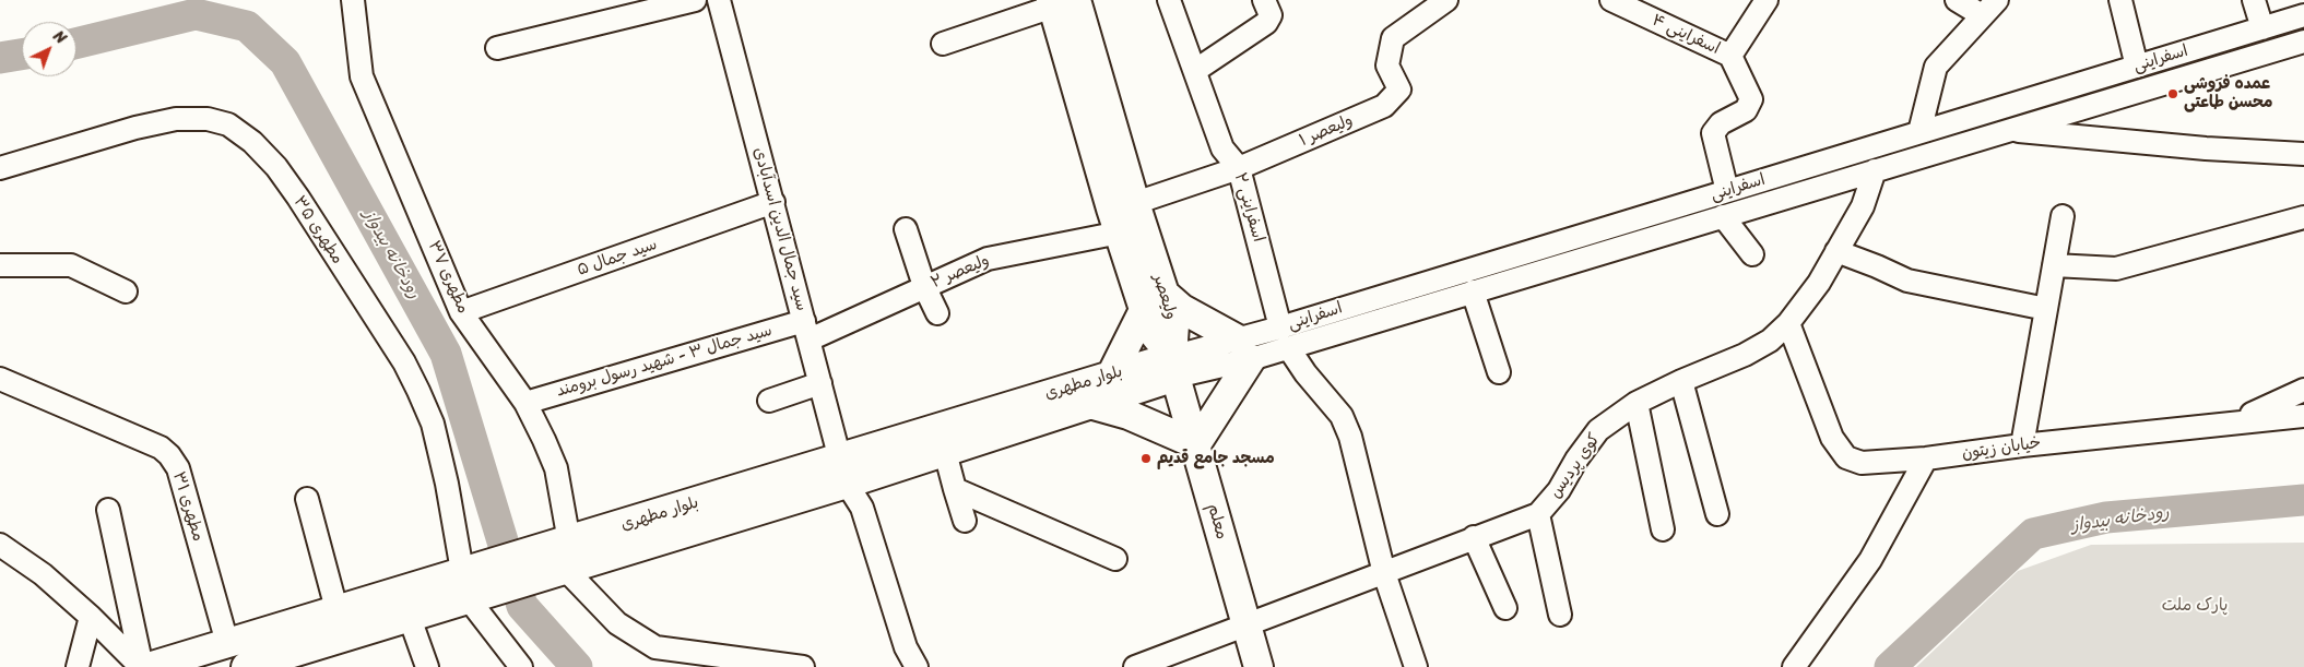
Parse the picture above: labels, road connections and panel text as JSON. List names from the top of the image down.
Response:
{
  "streets": {
    "main road": ["ولیعصر", "بلوار مطهری", "معلم"],
    "street": [
      "اسفراینی ۴",
      "اسفراینی",
      "ولیعصر ۱",
      "اسفراینی ۲",
      "سید جمال الدین اسدآبادی",
      "مطهری ۳۵",
      "سید جمال ۵",
      "ولیعصر ۲",
      "مطهری ۳۷",
      "سید جمال ۳ - شهید رسول برومند",
      "خیابان زیتون",
      "کوی پردیس",
      "مطهری ۳۱"
    ]
  },
  "crossings": [
    ["اسفراینی ۴", "اسفراینی"],
    ["اسفراینی", "اسفراینی ۲"],
    ["اسفراینی", "ولیعصر"],
    ["اسفراینی", "بلوار مطهری"],
    ["اسفراینی", "کوی پردیس"],
    ["اسفراینی", "معلم"],
    ["ولیعصر ۱", "اسفراینی ۲"],
    ["ولیعصر ۱", "ولیعصر ۲"],
    ["ولیعصر ۱", "ولیعصر"],
    ["اسفراینی ۲", "کوی پردیس"],
    ["سید جمال الدین اسدآبادی", "سید جمال ۵"],
    ["سید جمال الدین اسدآبادی", "ولیعصر ۲"],
    ["سید جمال الدین اسدآبادی", "سید جمال ۳ - شهید رسول برومند"],
    ["سید جمال الدین اسدآبادی", "بلوار مطهری"],
    ["مطهری ۳۵", "بلوار مطهری"],
    ["سید جمال ۵", "مطهری ۳۷"],
    ["ولیعصر ۲", "ولیعصر"],
    ["ولیعصر ۲", "سید جمال ۳ - شهید رسول برومند"],
    ["مطهری ۳۷", "سید جمال ۳ - شهید رسول برومند"],
    ["مطهری ۳۷", "بلوار مطهری"],
    ["ولیعصر", "بلوار مطهری"],
    ["ولیعصر", "معلم"],
    ["بلوار مطهری", "مطهری ۳۱"],
    ["بلوار مطهری", "معلم"],
    ["خیابان زیتون", "کوی پردیس"],
    ["کوی پردیس", "معلم"]
  ],
  "water": ["رودخانه بیدواز"],
  "parks": ["پارک ملت"],
  "places": ["عمده فروشی محسن طاعتی", "مسجد جامع قدیم"],
  "north": "top right"
}
